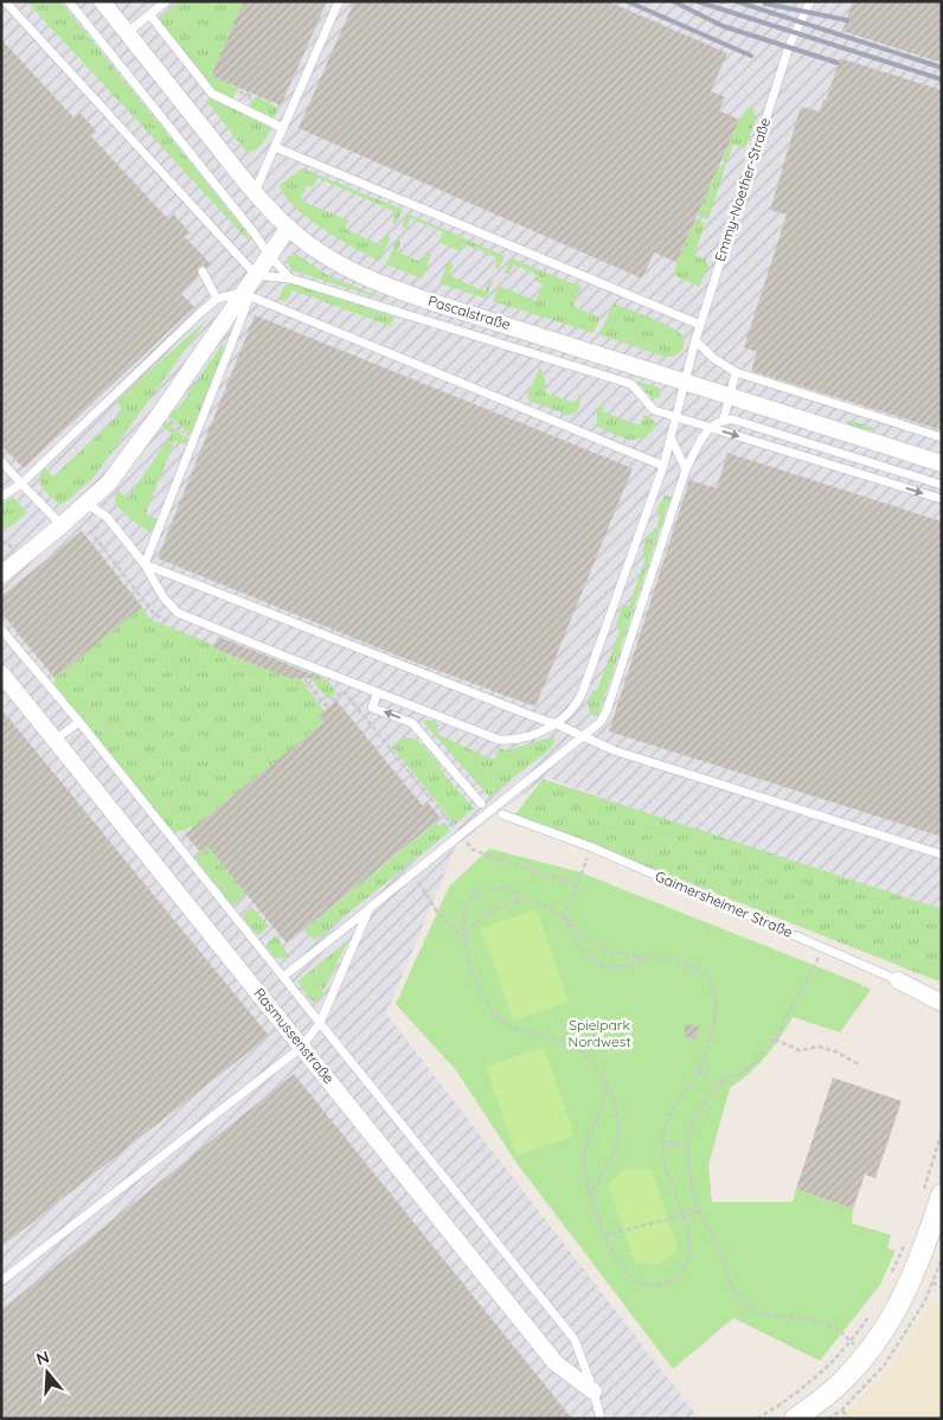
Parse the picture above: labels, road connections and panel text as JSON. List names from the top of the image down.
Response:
{
  "streets": {
    "street": ["Pascalstraße", "Gaimersheimer Straße", "Rasmussenstraße"],
    "lane": ["Emmy-Noether-Straße"]
  },
  "crossings": [
    ["Emmy-Noether-Straße", "Pascalstraße"]
  ],
  "parks": ["Spielpark Nordwest"],
  "north": "top"
}
